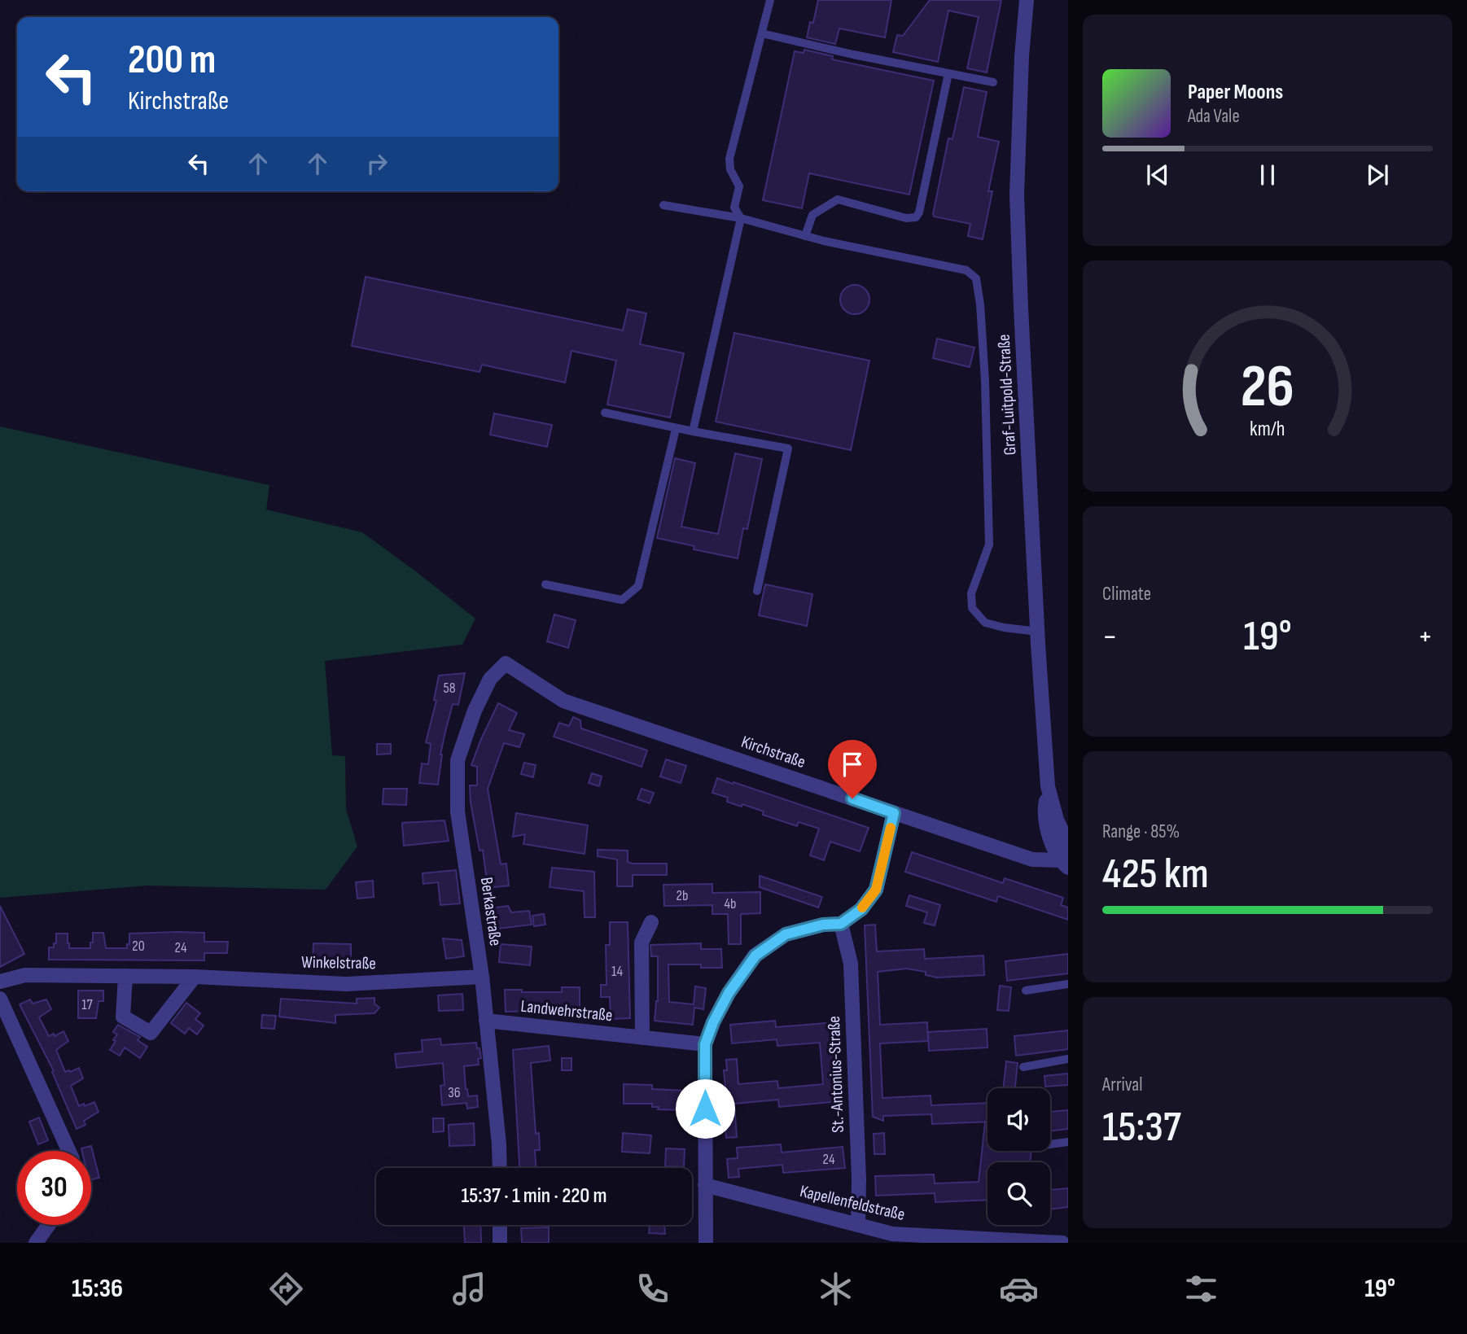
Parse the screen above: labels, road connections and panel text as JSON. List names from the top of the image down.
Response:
{
  "streets": {
    "street": [
      "Graf-Luitpold-Straße",
      "Kirchstraße",
      "Berkastraße",
      "Winkelstraße",
      "Landwehrstraße",
      "St.-Antonius-Straße",
      "Kapellenfeldstraße"
    ]
  },
  "crossings": [
    ["Graf-Luitpold-Straße", "Kirchstraße"],
    ["Kirchstraße", "Berkastraße"],
    ["Berkastraße", "Winkelstraße"],
    ["Berkastraße", "Landwehrstraße"],
    ["St.-Antonius-Straße", "Kapellenfeldstraße"]
  ],
  "house_numbers": [
    "58",
    "2b",
    "4b",
    "20",
    "24",
    "14",
    "17",
    "36",
    "24"
  ],
  "page": {
    "turn": ["200 m", "Kirchstraße"],
    "song": ["Paper Moons", "Ada Vale"],
    "tile": [
      "Climate",
      ["Range · 85%", "425 km"],
      ["Arrival", "15:37"]
    ],
    "heat": ["−", "19°", "+"],
    "limit": "30",
    "trip": "15:37 · 1 min · 220 m",
    "tabs": ["15:36", "19°"],
    "gauge": ["26", "km/h"]
  }
}
